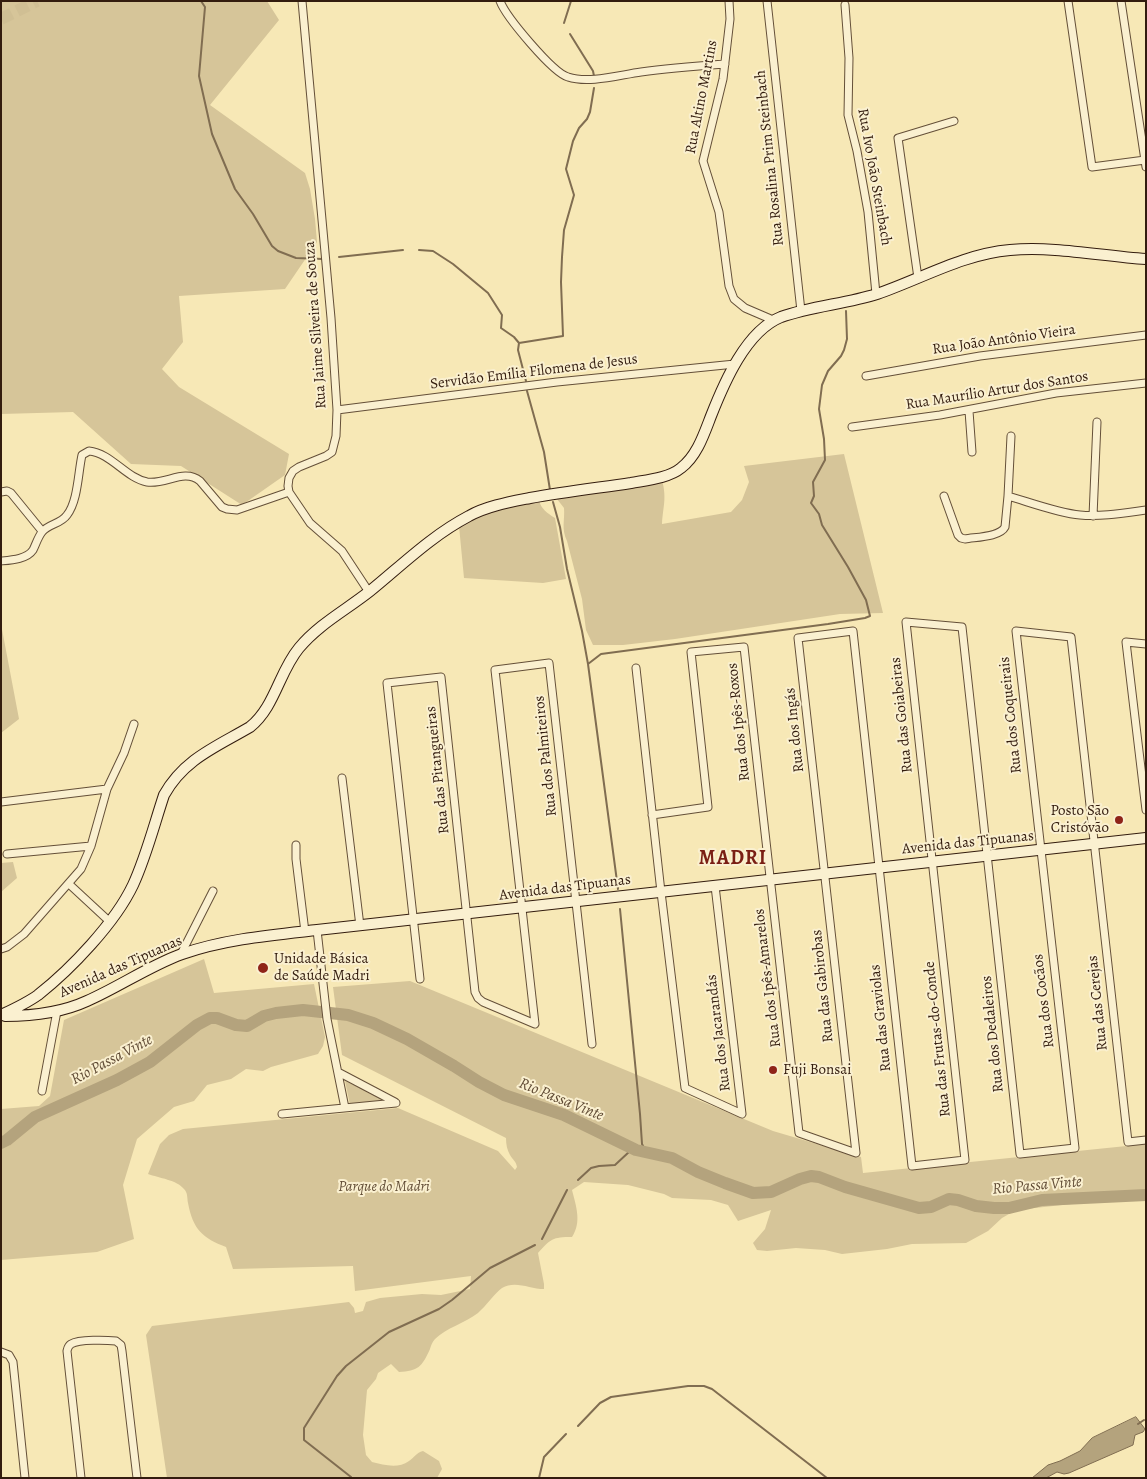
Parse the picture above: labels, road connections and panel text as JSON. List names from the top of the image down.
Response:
{
  "streets": {
    "main road": ["Avenida das Tipuanas"],
    "street": [
      "Rua Altino Martins",
      "Rua Rosalina Prim Steinbach",
      "Rua Ivo João Steinbach",
      "Rua Jaime Silveira de Souza",
      "Rua João Antônio Vieira",
      "Servidão Emília Filomena de Jesus",
      "Rua Maurílio Artur dos Santos",
      "Rua das Goiabeiras",
      "Rua dos Coqueirais",
      "Rua dos Ipês-Roxos",
      "Rua dos Ingás",
      "Rua dos Palmiteiros",
      "Rua das Pitangueiras",
      "Rua dos Ipês-Amarelos",
      "Rua das Gabirobas",
      "Rua dos Cocãos",
      "Rua das Cerejas",
      "Rua das Graviolas",
      "Rua dos Jacarandás",
      "Rua dos Dedaleiros",
      "Rua das Frutas-do-Conde"
    ]
  },
  "crossings": [
    ["Rua Jaime Silveira de Souza", "Servidão Emília Filomena de Jesus"],
    ["Rua das Goiabeiras", "Avenida das Tipuanas"],
    ["Rua das Goiabeiras", "Rua dos Dedaleiros"],
    ["Rua das Goiabeiras", "Rua das Frutas-do-Conde"],
    ["Rua dos Coqueirais", "Avenida das Tipuanas"],
    ["Rua dos Coqueirais", "Rua dos Cocãos"],
    ["Rua dos Coqueirais", "Rua das Cerejas"],
    ["Rua dos Ipês-Roxos", "Avenida das Tipuanas"],
    ["Rua dos Ipês-Roxos", "Rua dos Ipês-Amarelos"],
    ["Rua dos Ingás", "Avenida das Tipuanas"],
    ["Rua dos Ingás", "Rua das Gabirobas"],
    ["Rua dos Ingás", "Rua das Graviolas"],
    ["Rua dos Palmiteiros", "Avenida das Tipuanas"],
    ["Rua das Pitangueiras", "Avenida das Tipuanas"],
    ["Avenida das Tipuanas", "Rua dos Ipês-Amarelos"],
    ["Avenida das Tipuanas", "Rua das Gabirobas"],
    ["Avenida das Tipuanas", "Rua dos Cocãos"],
    ["Avenida das Tipuanas", "Rua das Cerejas"],
    ["Avenida das Tipuanas", "Rua das Graviolas"],
    ["Avenida das Tipuanas", "Rua dos Jacarandás"],
    ["Avenida das Tipuanas", "Rua dos Dedaleiros"],
    ["Avenida das Tipuanas", "Rua das Frutas-do-Conde"],
    ["Rua dos Ipês-Amarelos", "Rua das Gabirobas"],
    ["Rua dos Cocãos", "Rua dos Dedaleiros"],
    ["Rua das Graviolas", "Rua das Frutas-do-Conde"]
  ],
  "districts": ["MADRI"],
  "water": ["Rio Passa Vinte"],
  "parks": ["Parque do Madri"],
  "places": ["Posto São Cristóvão", "Unidade Básica de Saúde Madri", "Fuji Bonsai"]
}
